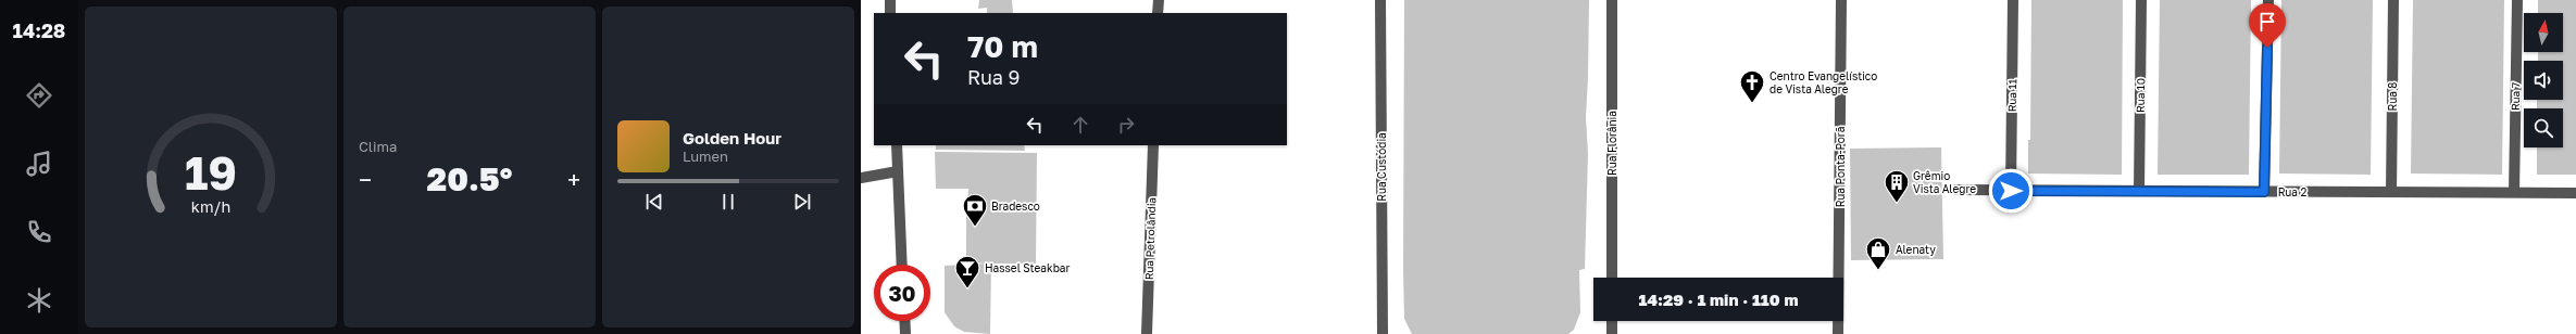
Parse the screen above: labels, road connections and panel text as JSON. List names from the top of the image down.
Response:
{
  "streets": {
    "street": [
      "Rua 11",
      "Rua 10",
      "Rua 8",
      "Rua 7",
      "Rua Florânia",
      "Rua Custódia",
      "Rua Ponta-Porã",
      "Rua 2",
      "Rua Petrolândia"
    ]
  },
  "crossings": [
    ["Rua 11", "Rua 2"],
    ["Rua 10", "Rua 2"],
    ["Rua 8", "Rua 2"],
    ["Rua 7", "Rua 2"]
  ],
  "places": {
    "church": ["Centro Evangelístico de Vista Alegre"],
    "building": ["Grêmio Vista Alegre"],
    "bank": ["Bradesco"],
    "shop": ["Alenaty"],
    "bar": ["Hassel Steakbar"]
  },
  "north": "top",
  "page": {
    "tabs": "14:28",
    "tile": "Clima",
    "turn": ["70 m", "Rua 9"],
    "song": ["Golden Hour", "Lumen"],
    "heat": ["−", "20.5°", "+"],
    "limit": "30",
    "trip": "14:29 · 1 min · 110 m",
    "gauge": ["19", "km/h"]
  }
}
